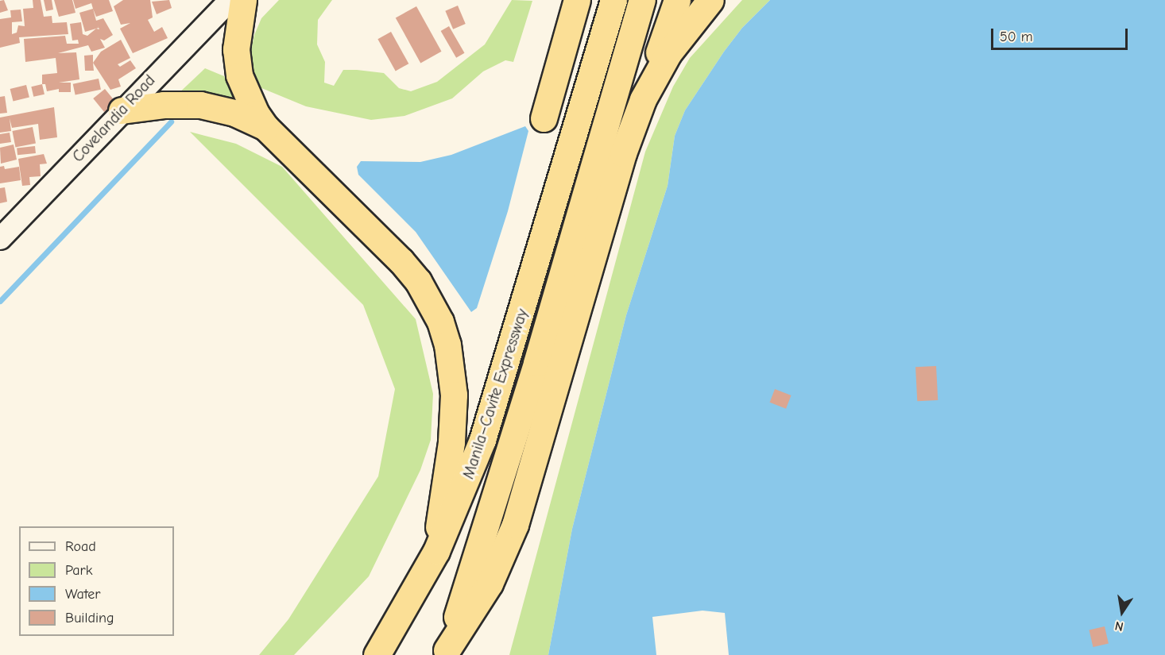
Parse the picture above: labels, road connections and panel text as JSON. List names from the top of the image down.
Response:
{
  "streets": {
    "highway": ["Manila–Cavite Expressway"],
    "main road": ["Covelandia Road"]
  },
  "legend": [
    "Road",
    "Park",
    "Water",
    "Building"
  ],
  "scale_bar": "50 m",
  "north": "bottom"
}
